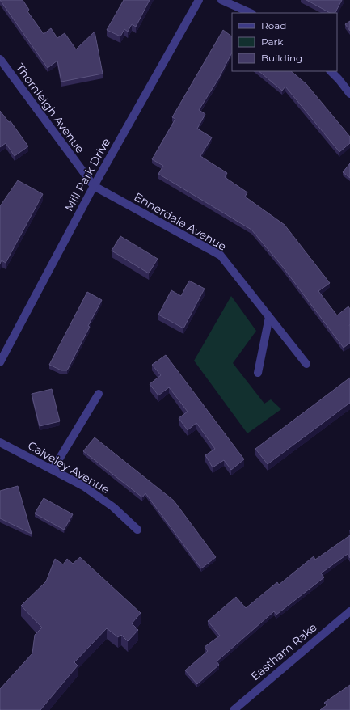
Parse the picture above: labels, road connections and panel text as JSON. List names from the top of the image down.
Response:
{
  "streets": {
    "street": [
      "Thornleigh Avenue",
      "Mill Park Drive",
      "Ennerdale Avenue",
      "Calveley Avenue",
      "Eastham Rake"
    ]
  },
  "crossings": [
    ["Thornleigh Avenue", "Mill Park Drive"],
    ["Thornleigh Avenue", "Ennerdale Avenue"],
    ["Mill Park Drive", "Ennerdale Avenue"]
  ],
  "legend": ["Road", "Park", "Building"]
}
